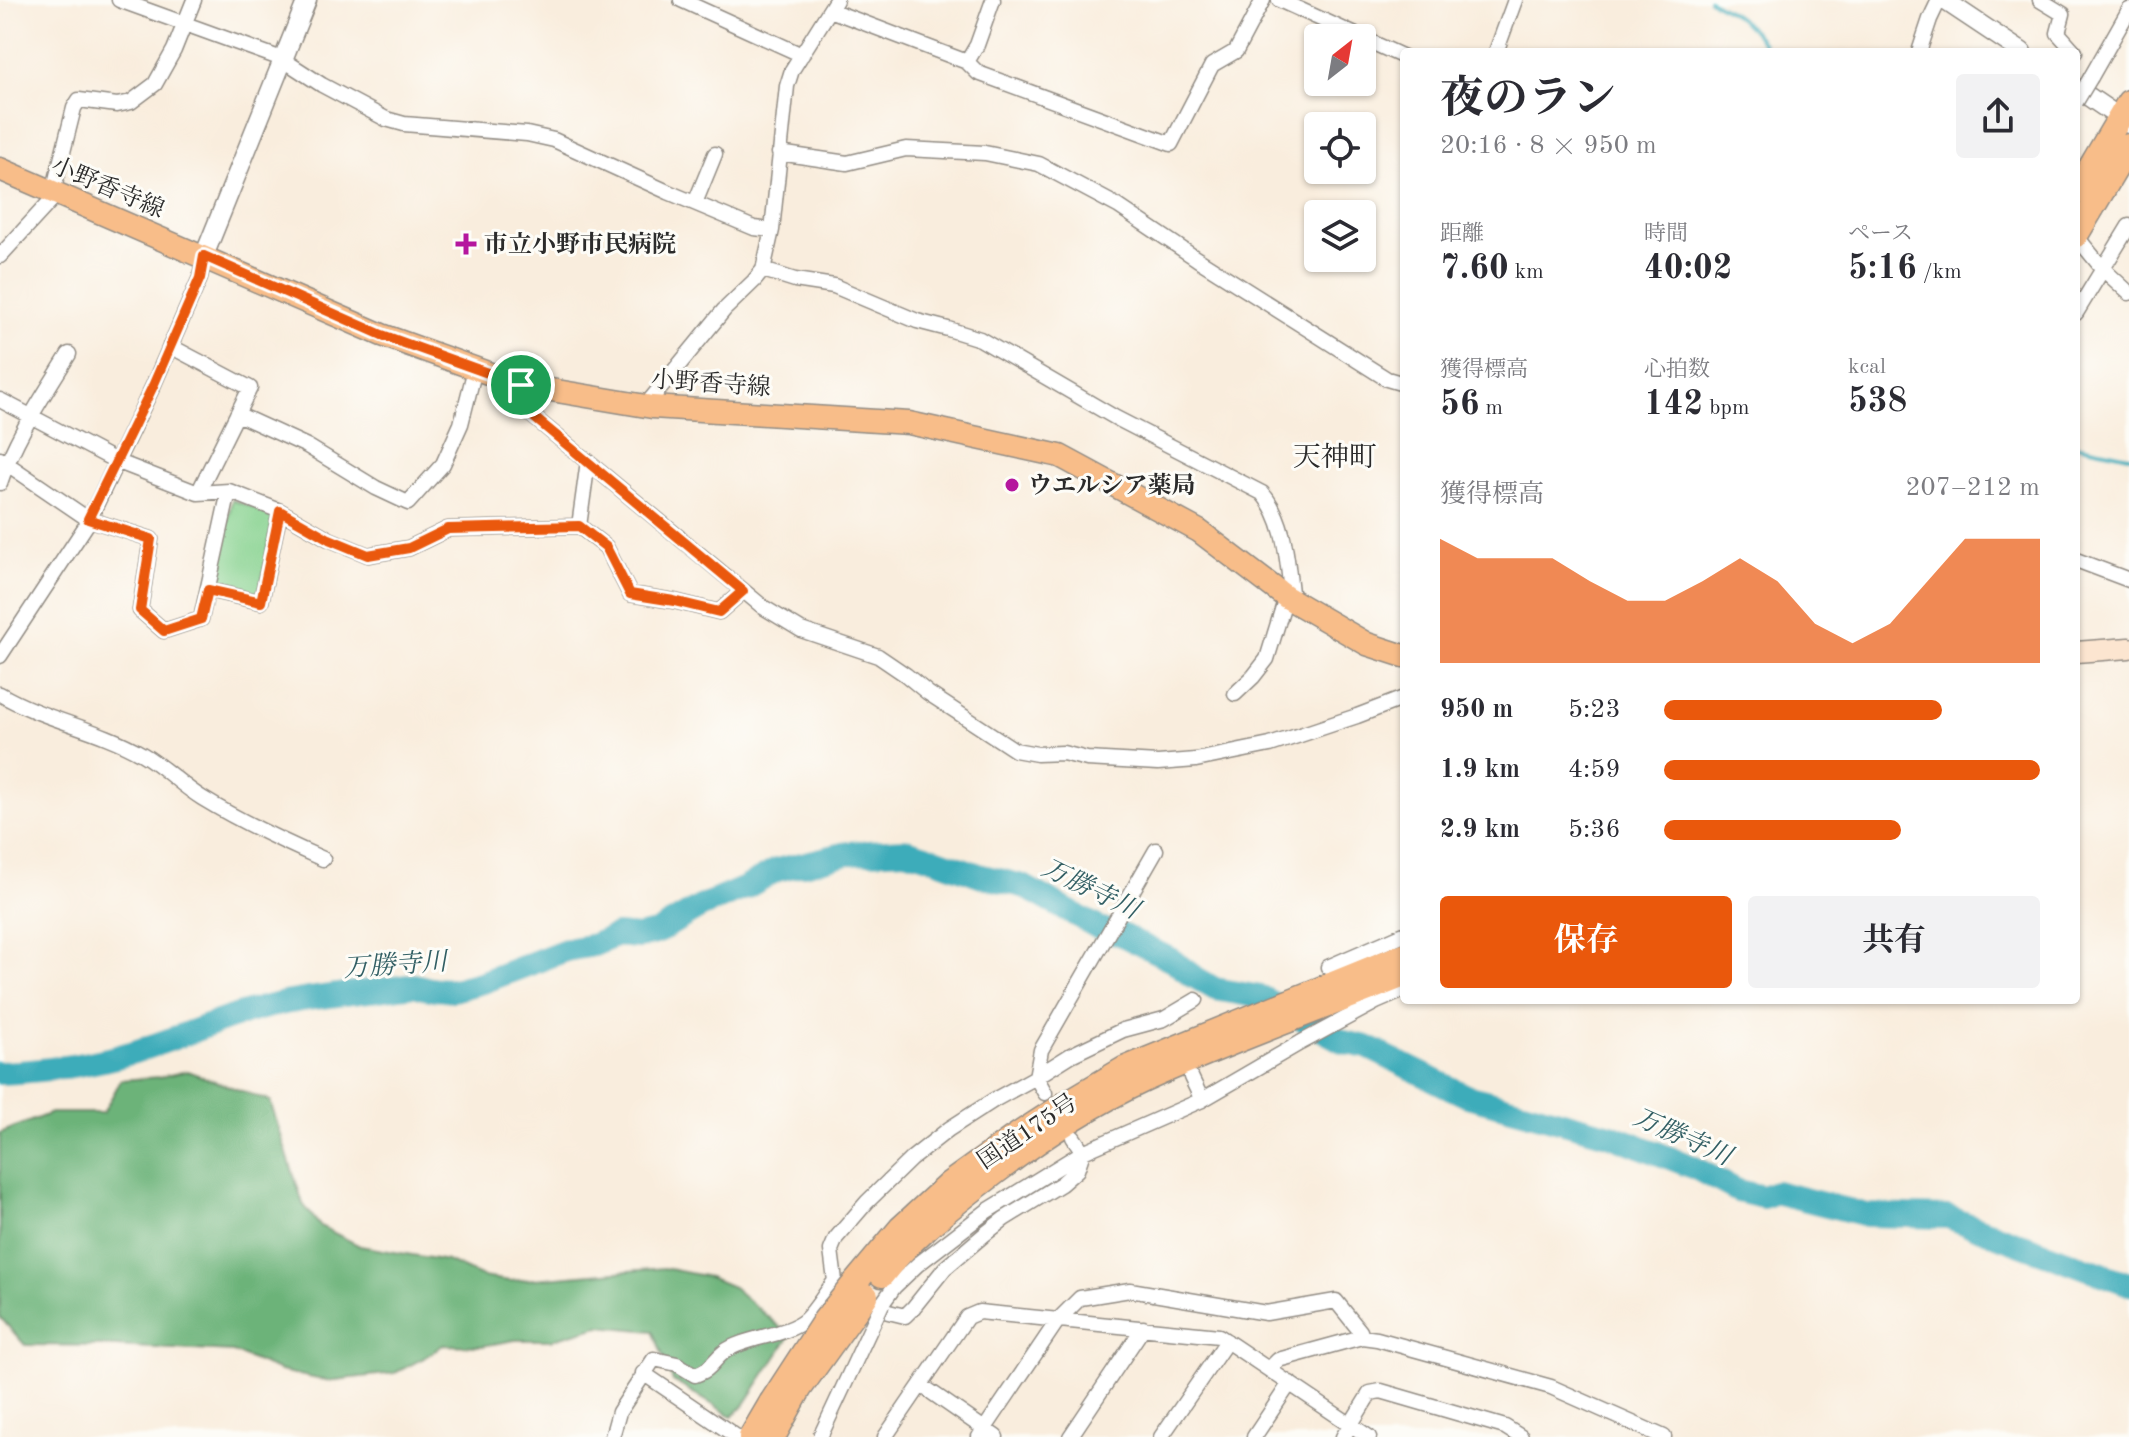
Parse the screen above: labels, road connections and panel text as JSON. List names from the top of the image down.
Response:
{
  "streets": {
    "highway": ["国道175号"],
    "main road": ["小野香寺線"]
  },
  "districts": ["天神町"],
  "water": ["万勝寺川"],
  "places": {
    "health": ["市立小野市民病院"],
    "other": ["ウエルシア薬局"]
  },
  "north": "top right",
  "page": {
    "heading": ["夜のラン", "20:16 · 8 × 950 m"],
    "stats": [
      ["距離", "7.60 km"],
      ["時間", "40:02"],
      ["ペース", "5:16 /km"],
      ["獲得標高", "56 m"],
      ["心拍数", "142 bpm"],
      ["kcal", "538"]
    ],
    "chart": ["獲得標高", "207–212 m"],
    "list": [
      {
        "name": "950 m",
        "note": "5:23"
      },
      {
        "name": "1.9 km",
        "note": "4:59"
      },
      {
        "name": "2.9 km",
        "note": "5:36"
      }
    ],
    "buttons": ["保存", "共有"]
  }
}
